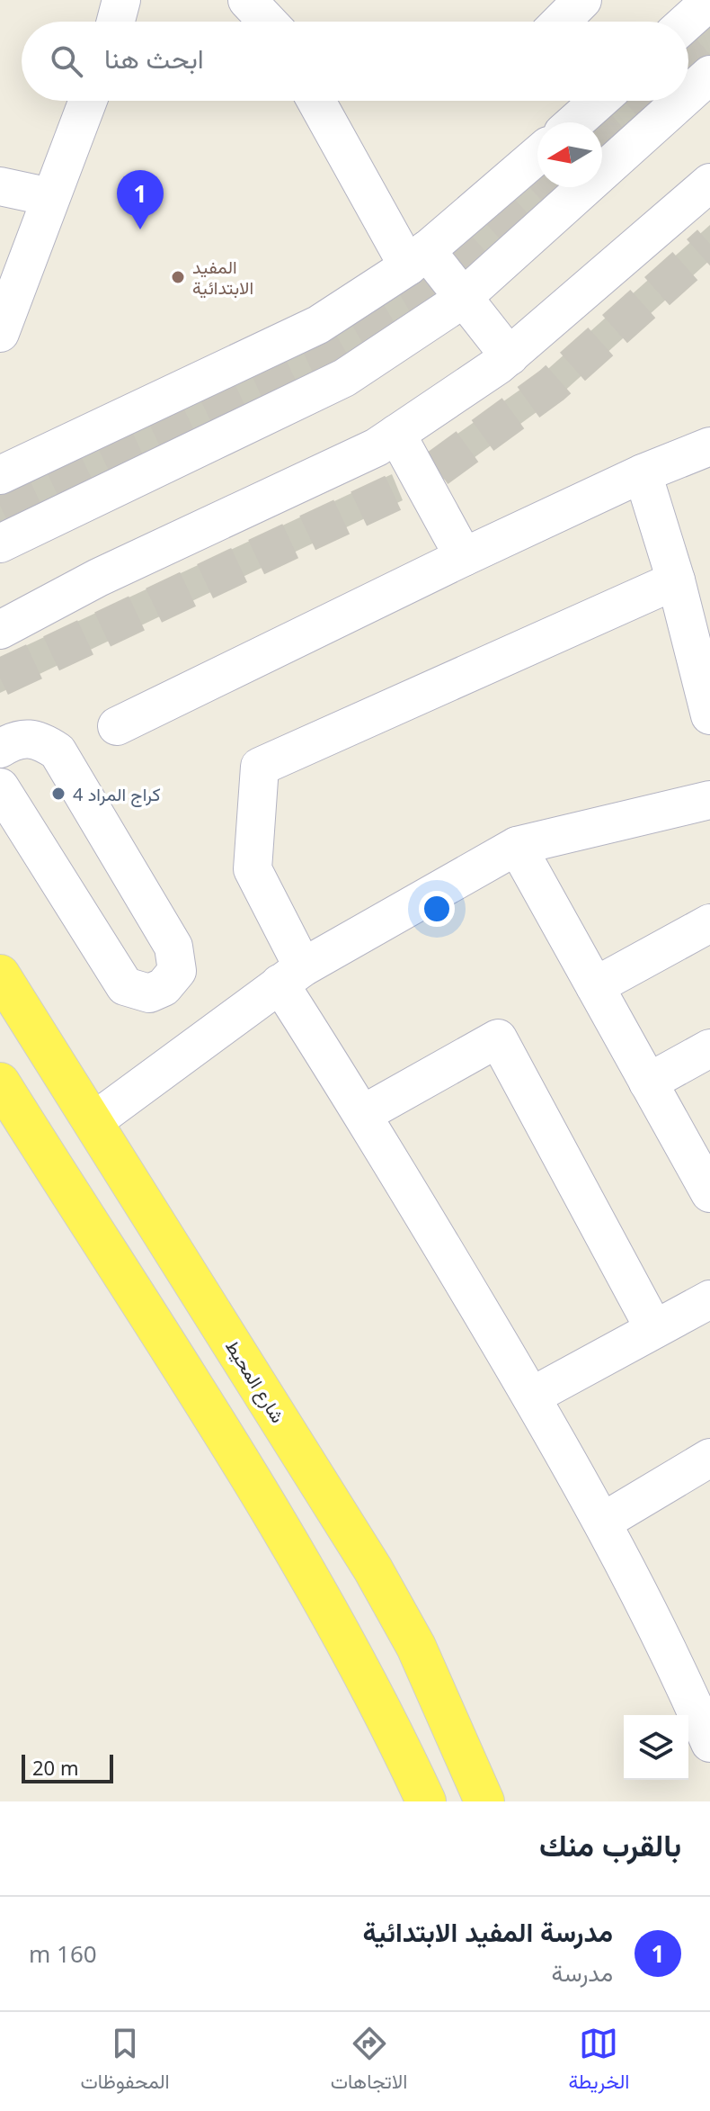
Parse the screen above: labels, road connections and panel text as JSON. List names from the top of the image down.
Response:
{
  "streets": {
    "main road": ["شارع المحيط"]
  },
  "places": ["المفيد الابتدائية", "كراج المراد 4"],
  "scale_bar": "20 m",
  "north": "left",
  "page": {
    "search": "ابحث هنا",
    "pins": "1",
    "scale": "20 m",
    "heading": "بالقرب منك",
    "list": [
      {
        "mark": "1",
        "name": "مدرسة المفيد الابتدائية",
        "note": "مدرسة",
        "value": "160 m"
      }
    ],
    "nav": ["الخريطة", "الاتجاهات", "المحفوظات"]
  }
}
